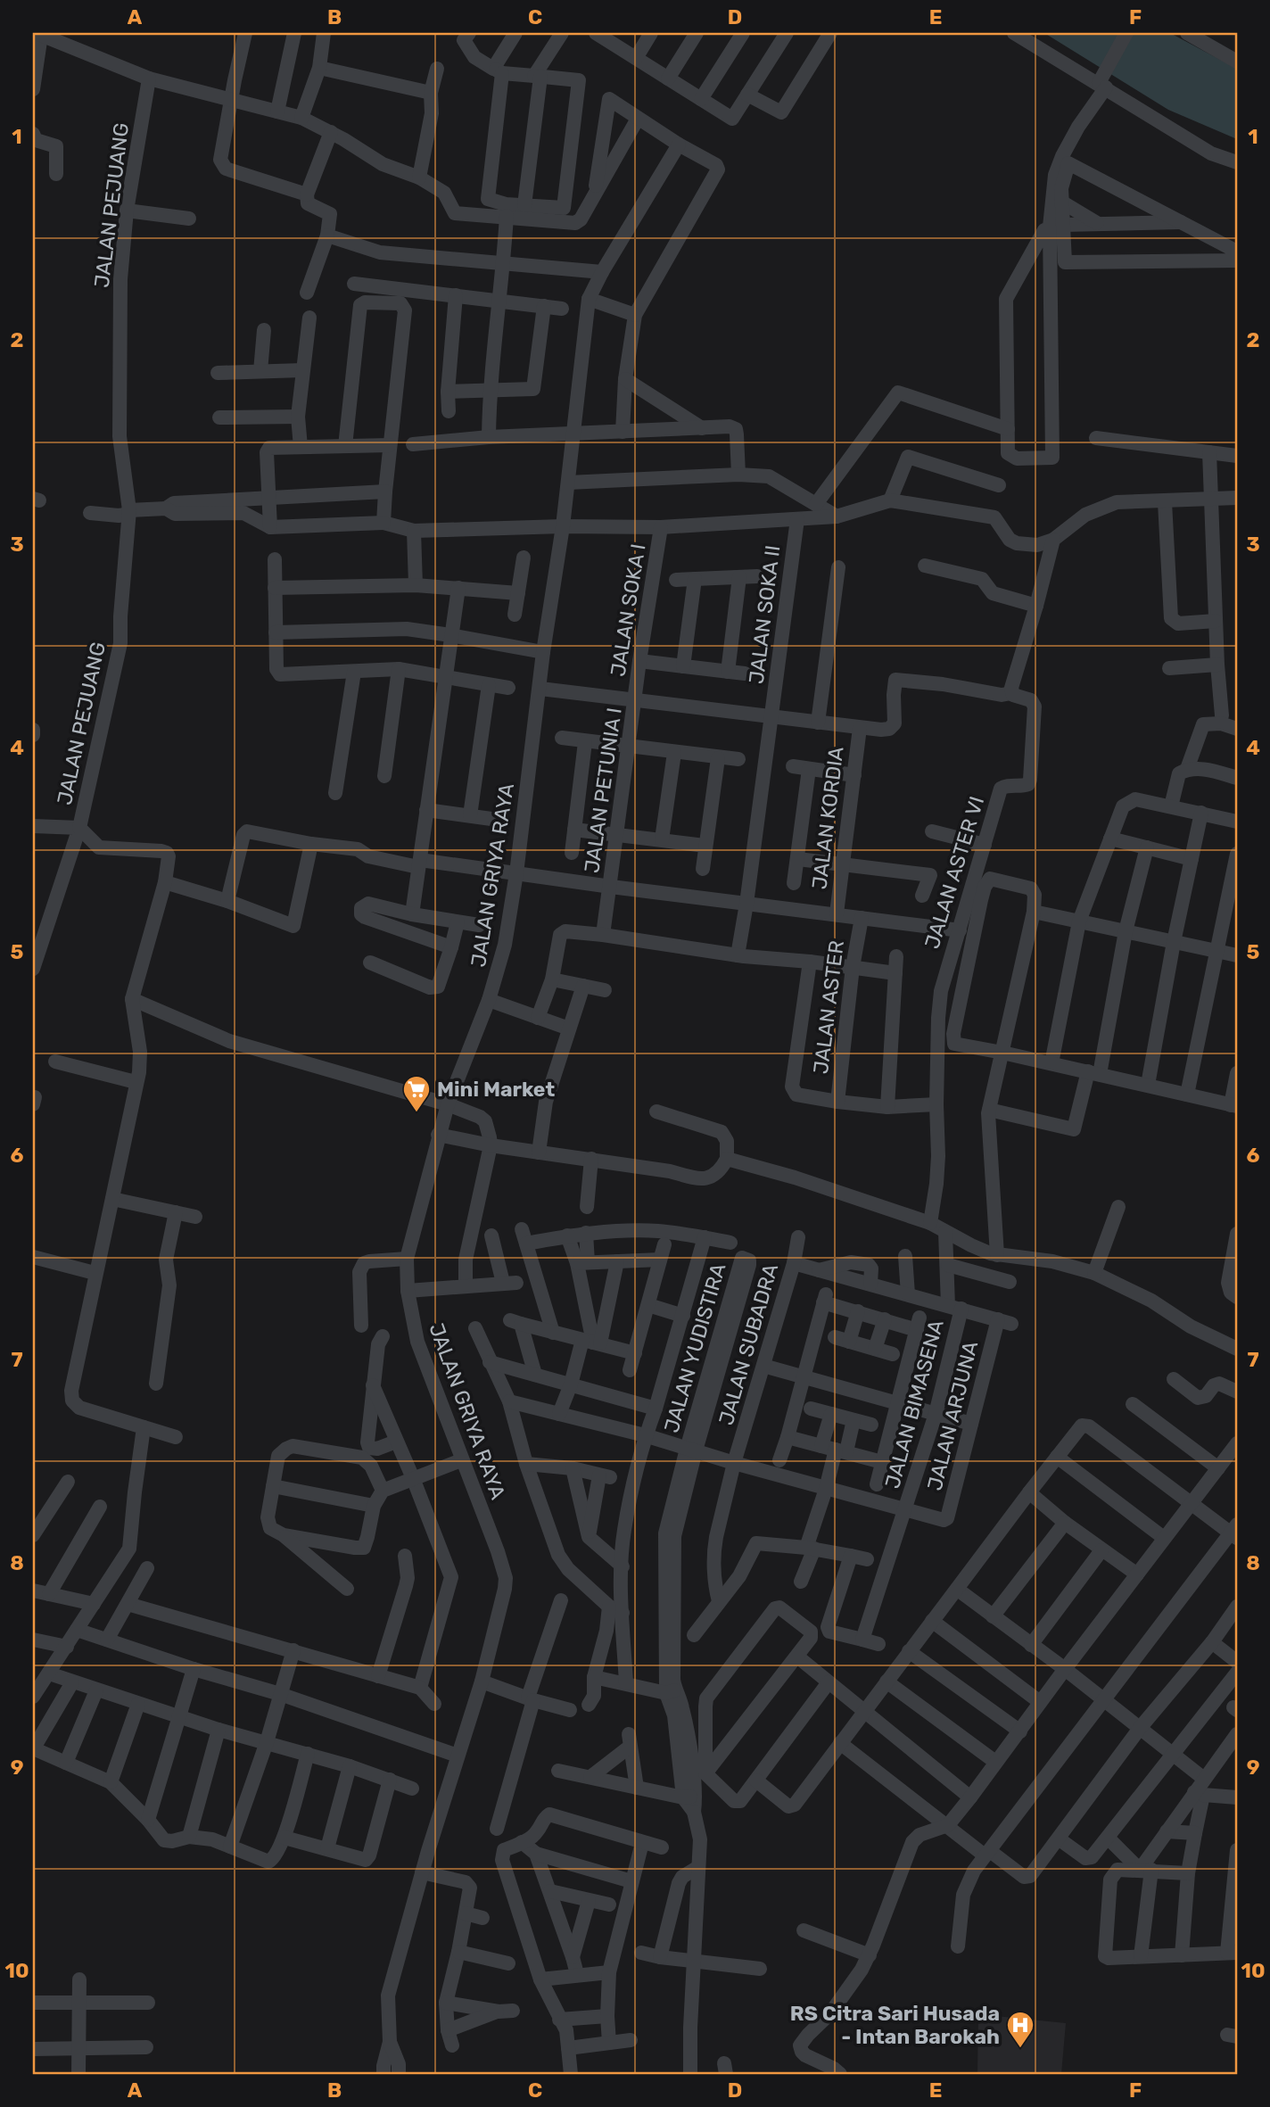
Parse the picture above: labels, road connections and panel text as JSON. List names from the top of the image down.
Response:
{
  "streets": {
    "street": [
      "JALAN PEJUANG",
      "JALAN SOKA I",
      "JALAN SOKA II",
      "JALAN PETUNIA I",
      "JALAN KORDIA",
      "JALAN ASTER VI",
      "JALAN GRIYA RAYA",
      "JALAN ASTER",
      "JALAN SUBADRA",
      "JALAN YUDISTIRA",
      "JALAN BIMASENA",
      "JALAN ARJUNA"
    ]
  },
  "crossings": [
    ["JALAN SOKA I", "JALAN PETUNIA I"],
    ["JALAN BIMASENA", "JALAN ARJUNA"]
  ],
  "places": {
    "supermarket": ["Mini Market"],
    "hospital": ["RS Citra Sari Husada - Intan Barokah"]
  },
  "grid": {
    "columns": [
      "A",
      "B",
      "C",
      "D",
      "E",
      "F"
    ],
    "rows": [
      "1",
      "2",
      "3",
      "4",
      "5",
      "6",
      "7",
      "8",
      "9",
      "10"
    ]
  }
}
